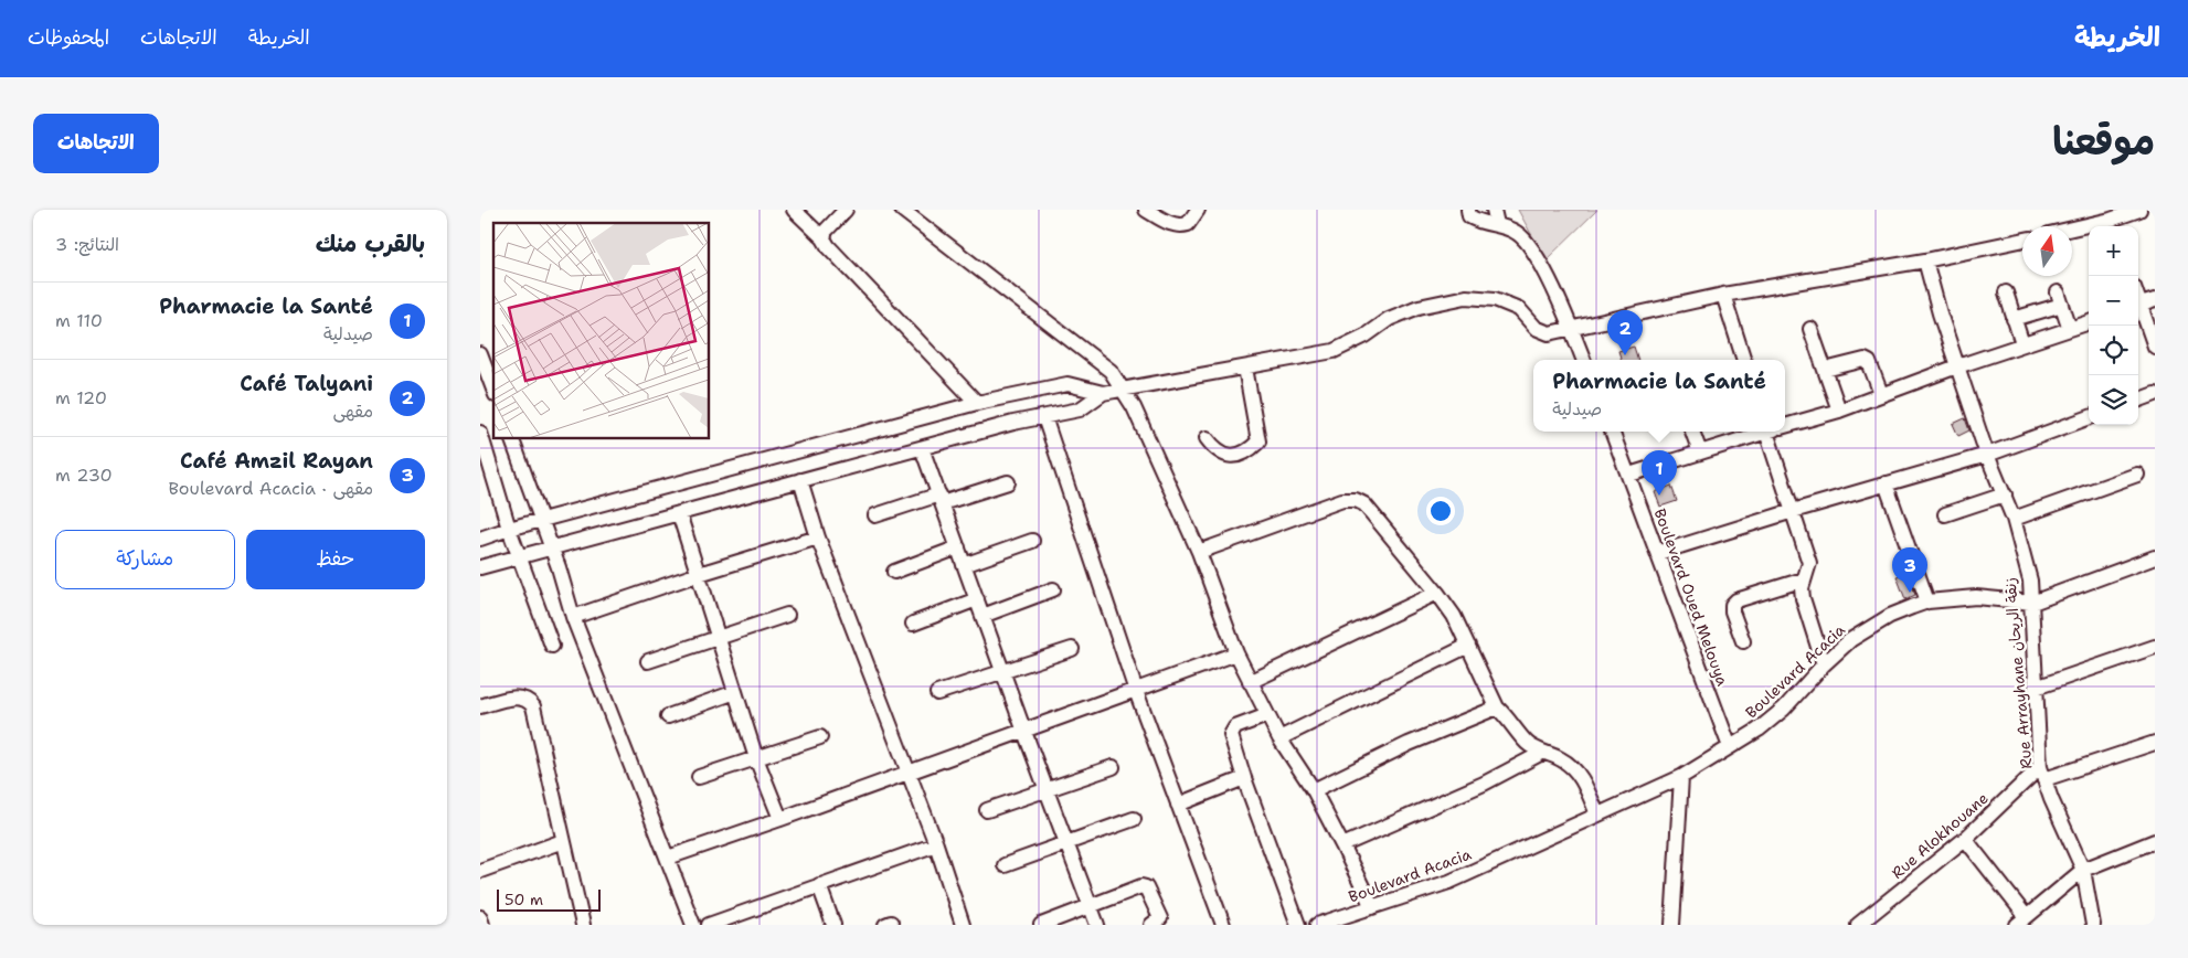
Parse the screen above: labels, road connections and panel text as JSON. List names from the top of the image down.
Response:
{
  "streets": {
    "street": [
      "Boulevard Oued Melouya",
      "Boulevard Acacia",
      "Rue Arrayhane زنقة الريحان",
      "Rue Alokhouane"
    ]
  },
  "crossings": [
    ["Boulevard Oued Melouya", "Boulevard Acacia"],
    ["Boulevard Acacia", "Rue Arrayhane زنقة الريحان"],
    ["Rue Arrayhane زنقة الريحان", "Rue Alokhouane"]
  ],
  "scale_bar": "50 m",
  "north": "top",
  "page": {
    "header": "الخريطة",
    "nav": ["الخريطة", "الاتجاهات", "المحفوظات"],
    "title": "موقعنا",
    "buttons": [
      "الاتجاهات",
      ["حفظ", "مشاركة"]
    ],
    "heading": ["بالقرب منك", "النتائج: 3"],
    "map_buttons": ["+", "−"],
    "list": [
      {
        "mark": "1",
        "name": "Pharmacie la Santé",
        "note": "صيدلية",
        "value": "110 m"
      },
      {
        "mark": "2",
        "name": "Café Talyani",
        "note": "مقهى",
        "value": "120 m"
      },
      {
        "mark": "3",
        "name": "Café Amzil Rayan",
        "note": "مقهى · Boulevard Acacia",
        "value": "230 m"
      }
    ],
    "pins": ["2", "1", "3"],
    "popup": ["Pharmacie la Santé", "صيدلية"],
    "scale": "50 m"
  }
}
